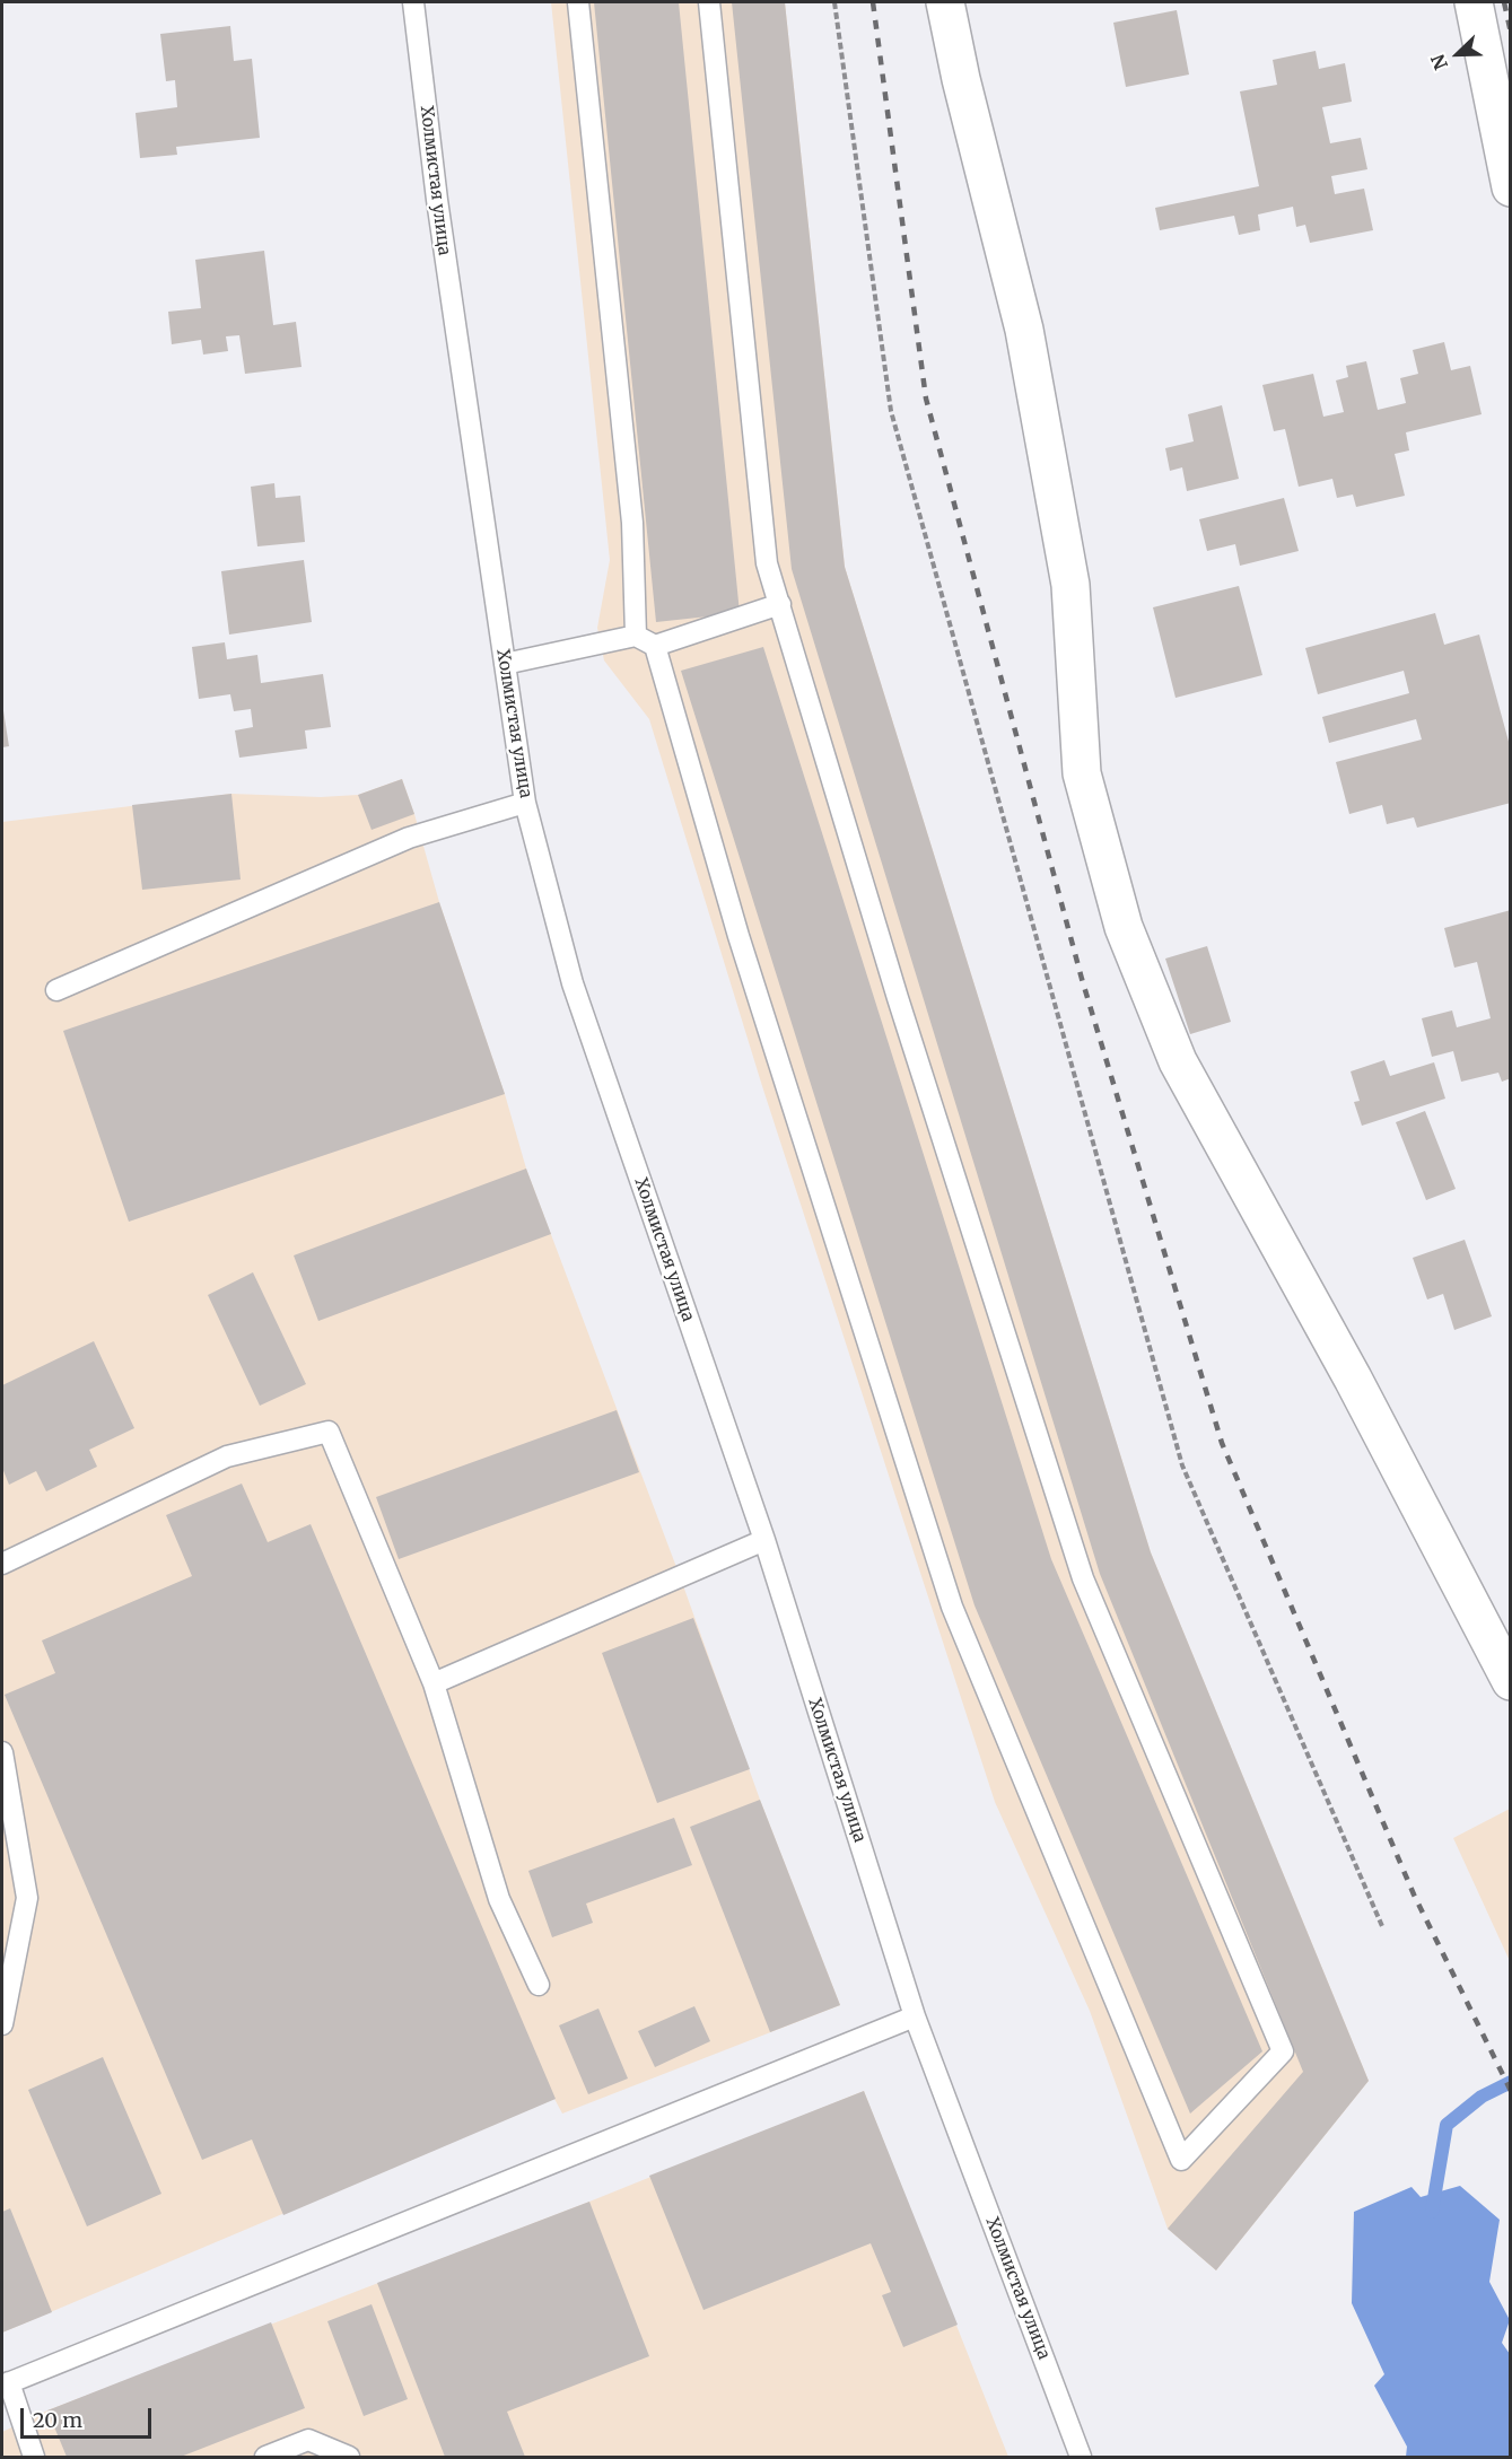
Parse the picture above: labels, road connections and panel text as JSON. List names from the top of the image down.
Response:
{
  "streets": {
    "lane": ["Холмистая улица"]
  },
  "scale_bar": "20 m",
  "north": "bottom left"
}
